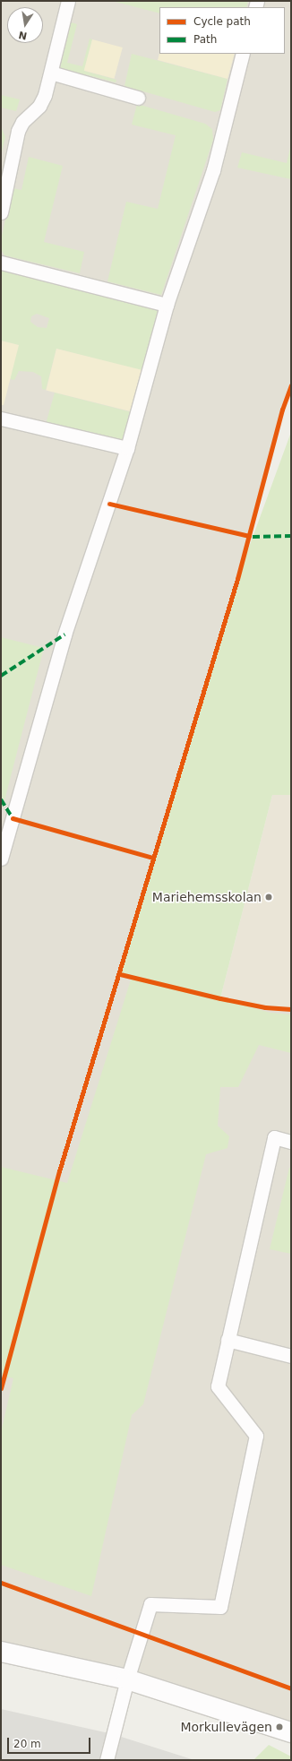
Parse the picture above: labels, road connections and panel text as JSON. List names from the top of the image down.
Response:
{
  "places": ["Mariehemsskolan", "Morkullevägen"],
  "legend": ["Cycle path", "Path"],
  "scale_bar": "20 m",
  "north": "bottom"
}
